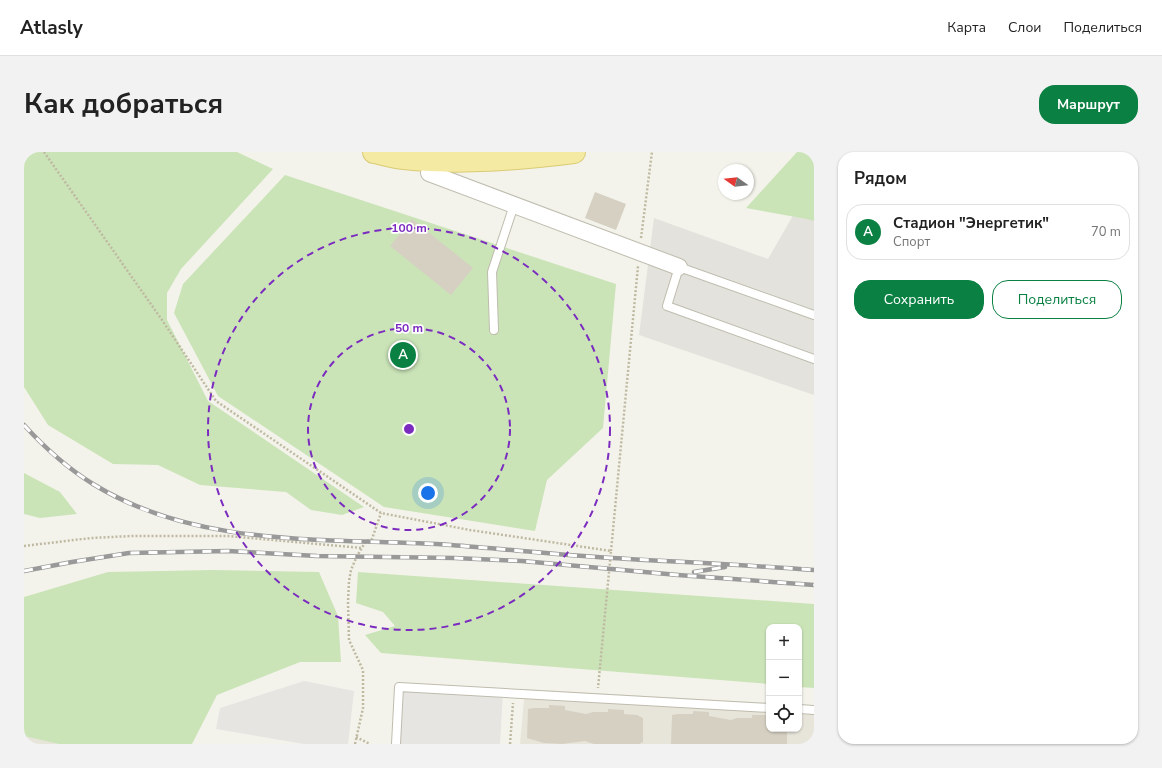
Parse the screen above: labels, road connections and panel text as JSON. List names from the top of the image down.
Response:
{
  "north": "left",
  "page": {
    "header": "Atlasly",
    "nav": ["Карта", "Слои", "Поделиться"],
    "title": "Как добраться",
    "buttons": [
      "Маршрут",
      ["Сохранить", "Поделиться"]
    ],
    "heading": "Рядом",
    "list": [
      {
        "mark": "A",
        "name": "Стадион \"Энергетик\"",
        "note": "Спорт",
        "value": "70 m"
      }
    ],
    "pins": "A",
    "map_buttons": ["+", "−"]
  },
  "rings": ["100 m", "50 m"]
}
